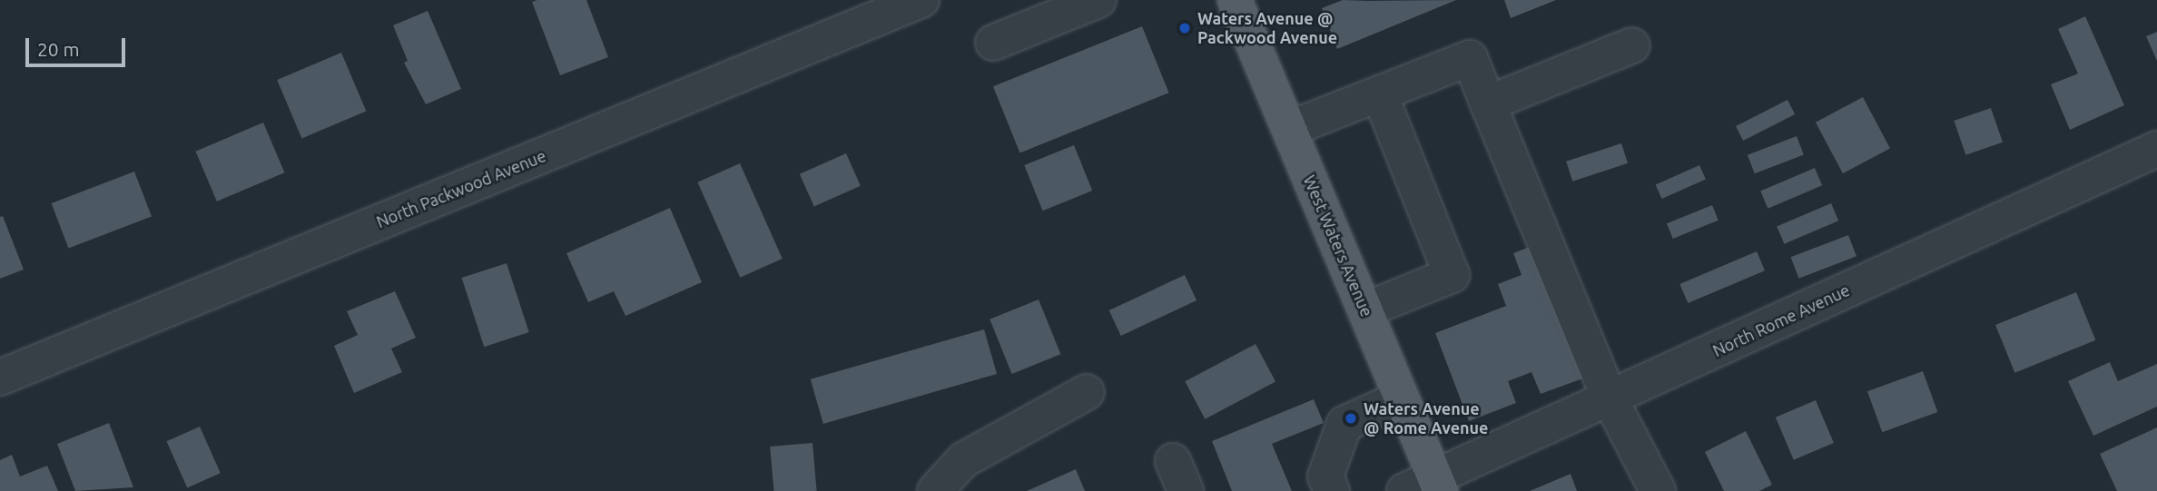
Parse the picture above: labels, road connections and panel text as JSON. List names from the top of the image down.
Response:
{
  "streets": {
    "main road": ["West Waters Avenue"],
    "street": ["North Packwood Avenue", "North Rome Avenue"]
  },
  "crossings": [
    ["West Waters Avenue", "North Rome Avenue"]
  ],
  "places": ["Waters Avenue @ Packwood Avenue", "Waters Avenue @ Rome Avenue"],
  "scale_bar": "20 m"
}
